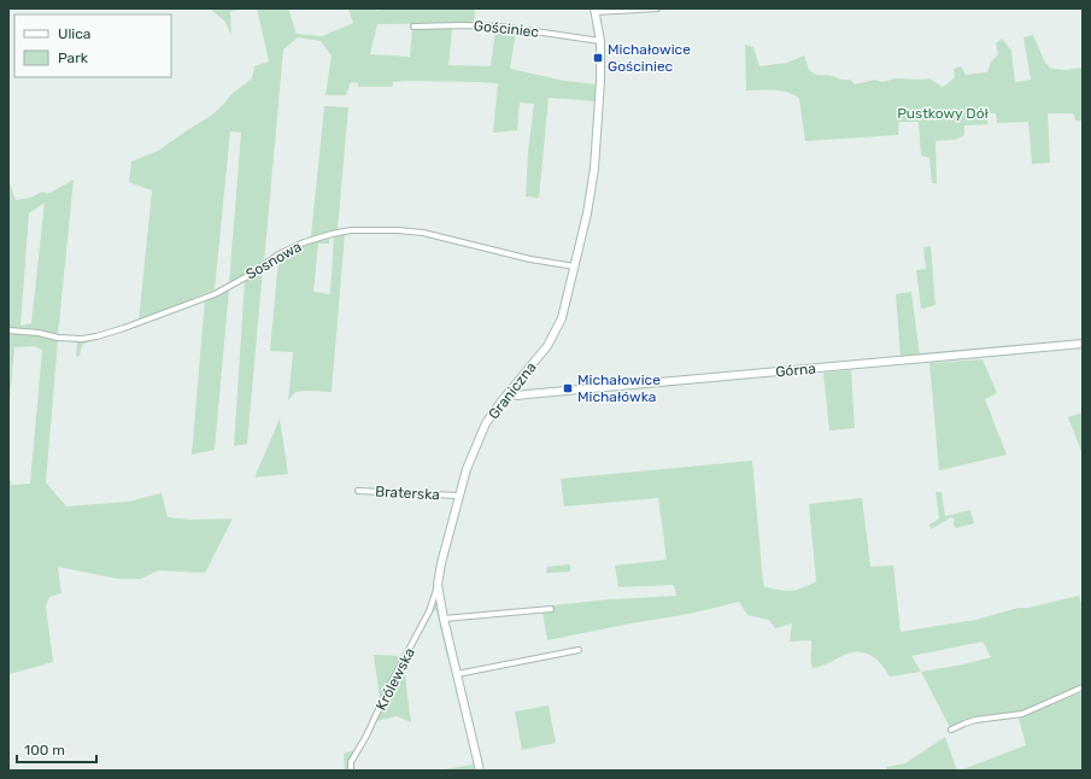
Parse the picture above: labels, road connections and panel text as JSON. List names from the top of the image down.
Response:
{
  "streets": {
    "street": [
      "Gościniec",
      "Sosnowa",
      "Górna",
      "Graniczna",
      "Braterska",
      "Królewska"
    ]
  },
  "crossings": [
    ["Gościniec", "Graniczna"],
    ["Sosnowa", "Graniczna"],
    ["Górna", "Graniczna"],
    ["Graniczna", "Braterska"],
    ["Graniczna", "Królewska"]
  ],
  "parks": ["Pustkowy Dół"],
  "places": {
    "transit": ["Michałowice Gościniec", "Michałowice Michałówka"]
  },
  "legend": ["Ulica", "Park"],
  "scale_bar": "100 m"
}
